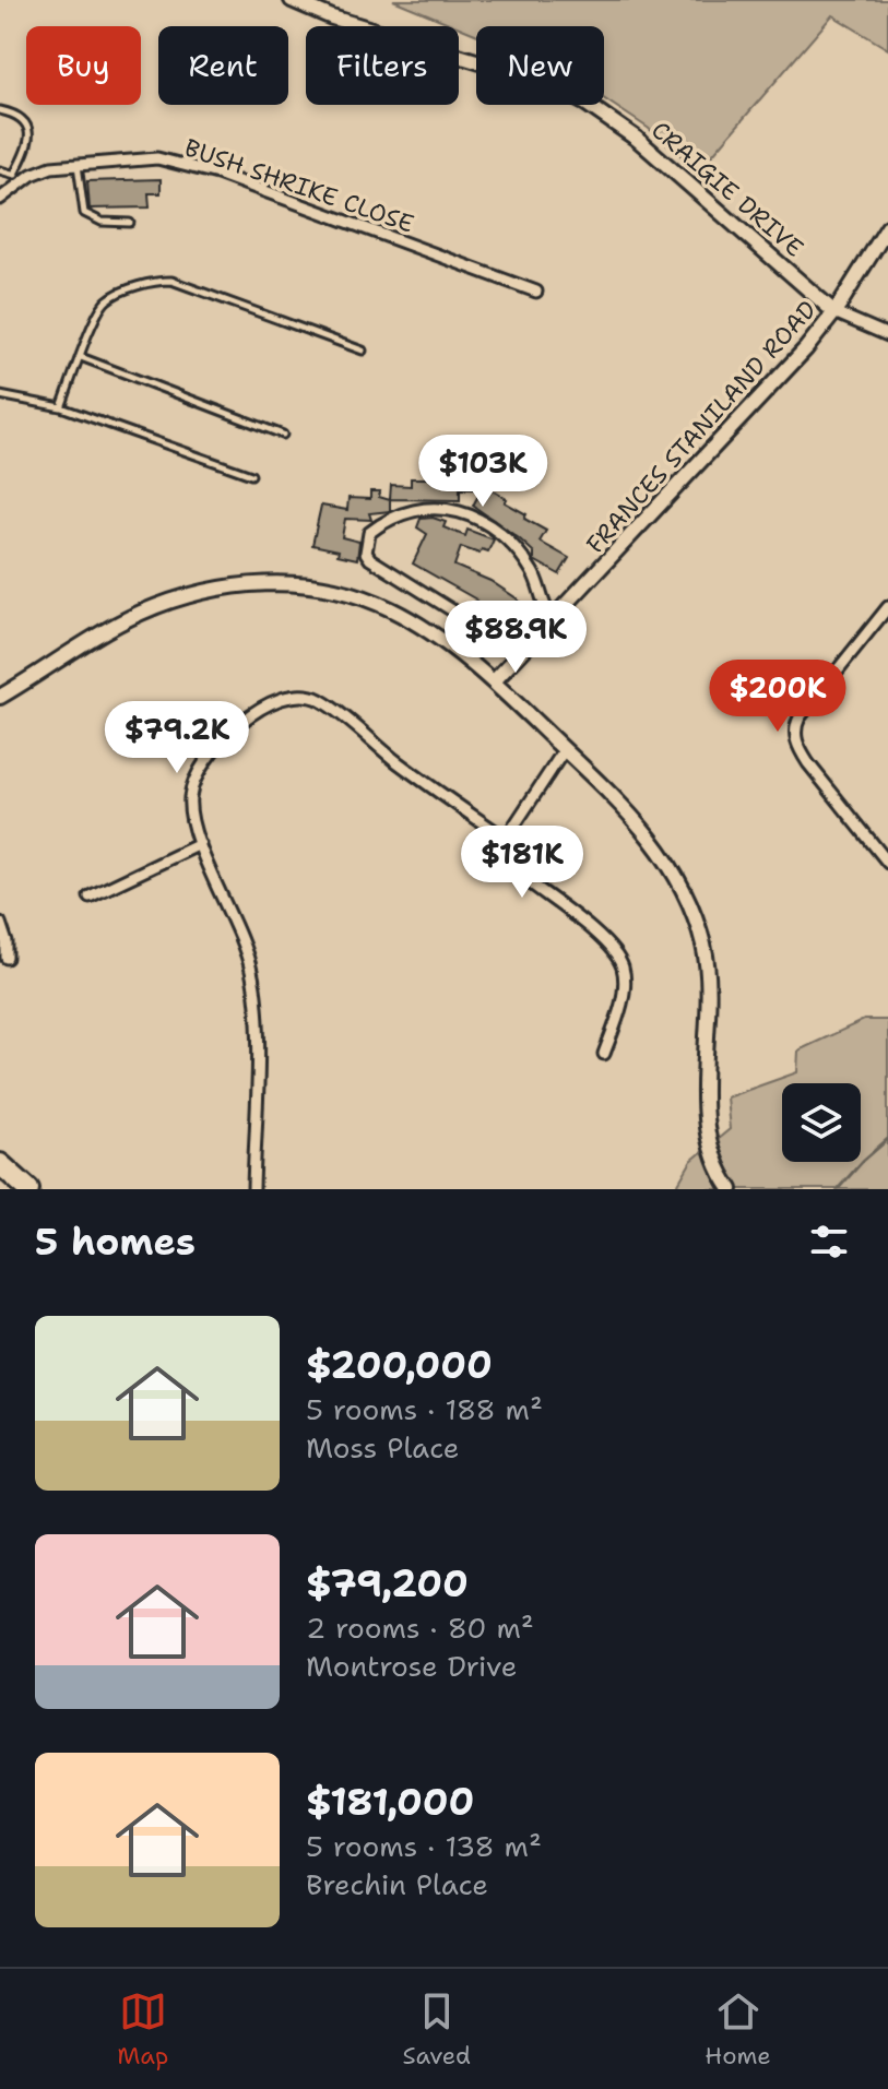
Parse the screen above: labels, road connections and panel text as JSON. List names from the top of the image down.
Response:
{
  "streets": {
    "street": ["BUSH SHRIKE CLOSE", "CRAIGIE DRIVE", "FRANCES STANILAND ROAD"]
  },
  "crossings": [
    ["CRAIGIE DRIVE", "FRANCES STANILAND ROAD"]
  ],
  "page": {
    "chip": [
      "Buy",
      "Rent",
      "Filters",
      "New"
    ],
    "price": [
      "$103K",
      "$88.9K",
      "$200K",
      "$79.2K",
      "$181K"
    ],
    "heading": "5 homes",
    "list": [
      {
        "name": "$200,000",
        "note": "5 rooms · 188 m² · Moss Place"
      },
      {
        "name": "$79,200",
        "note": "2 rooms · 80 m² · Montrose Drive"
      },
      {
        "name": "$181,000",
        "note": "5 rooms · 138 m² · Brechin Place"
      }
    ],
    "tabs": ["Map", "Saved", "Home"]
  }
}
